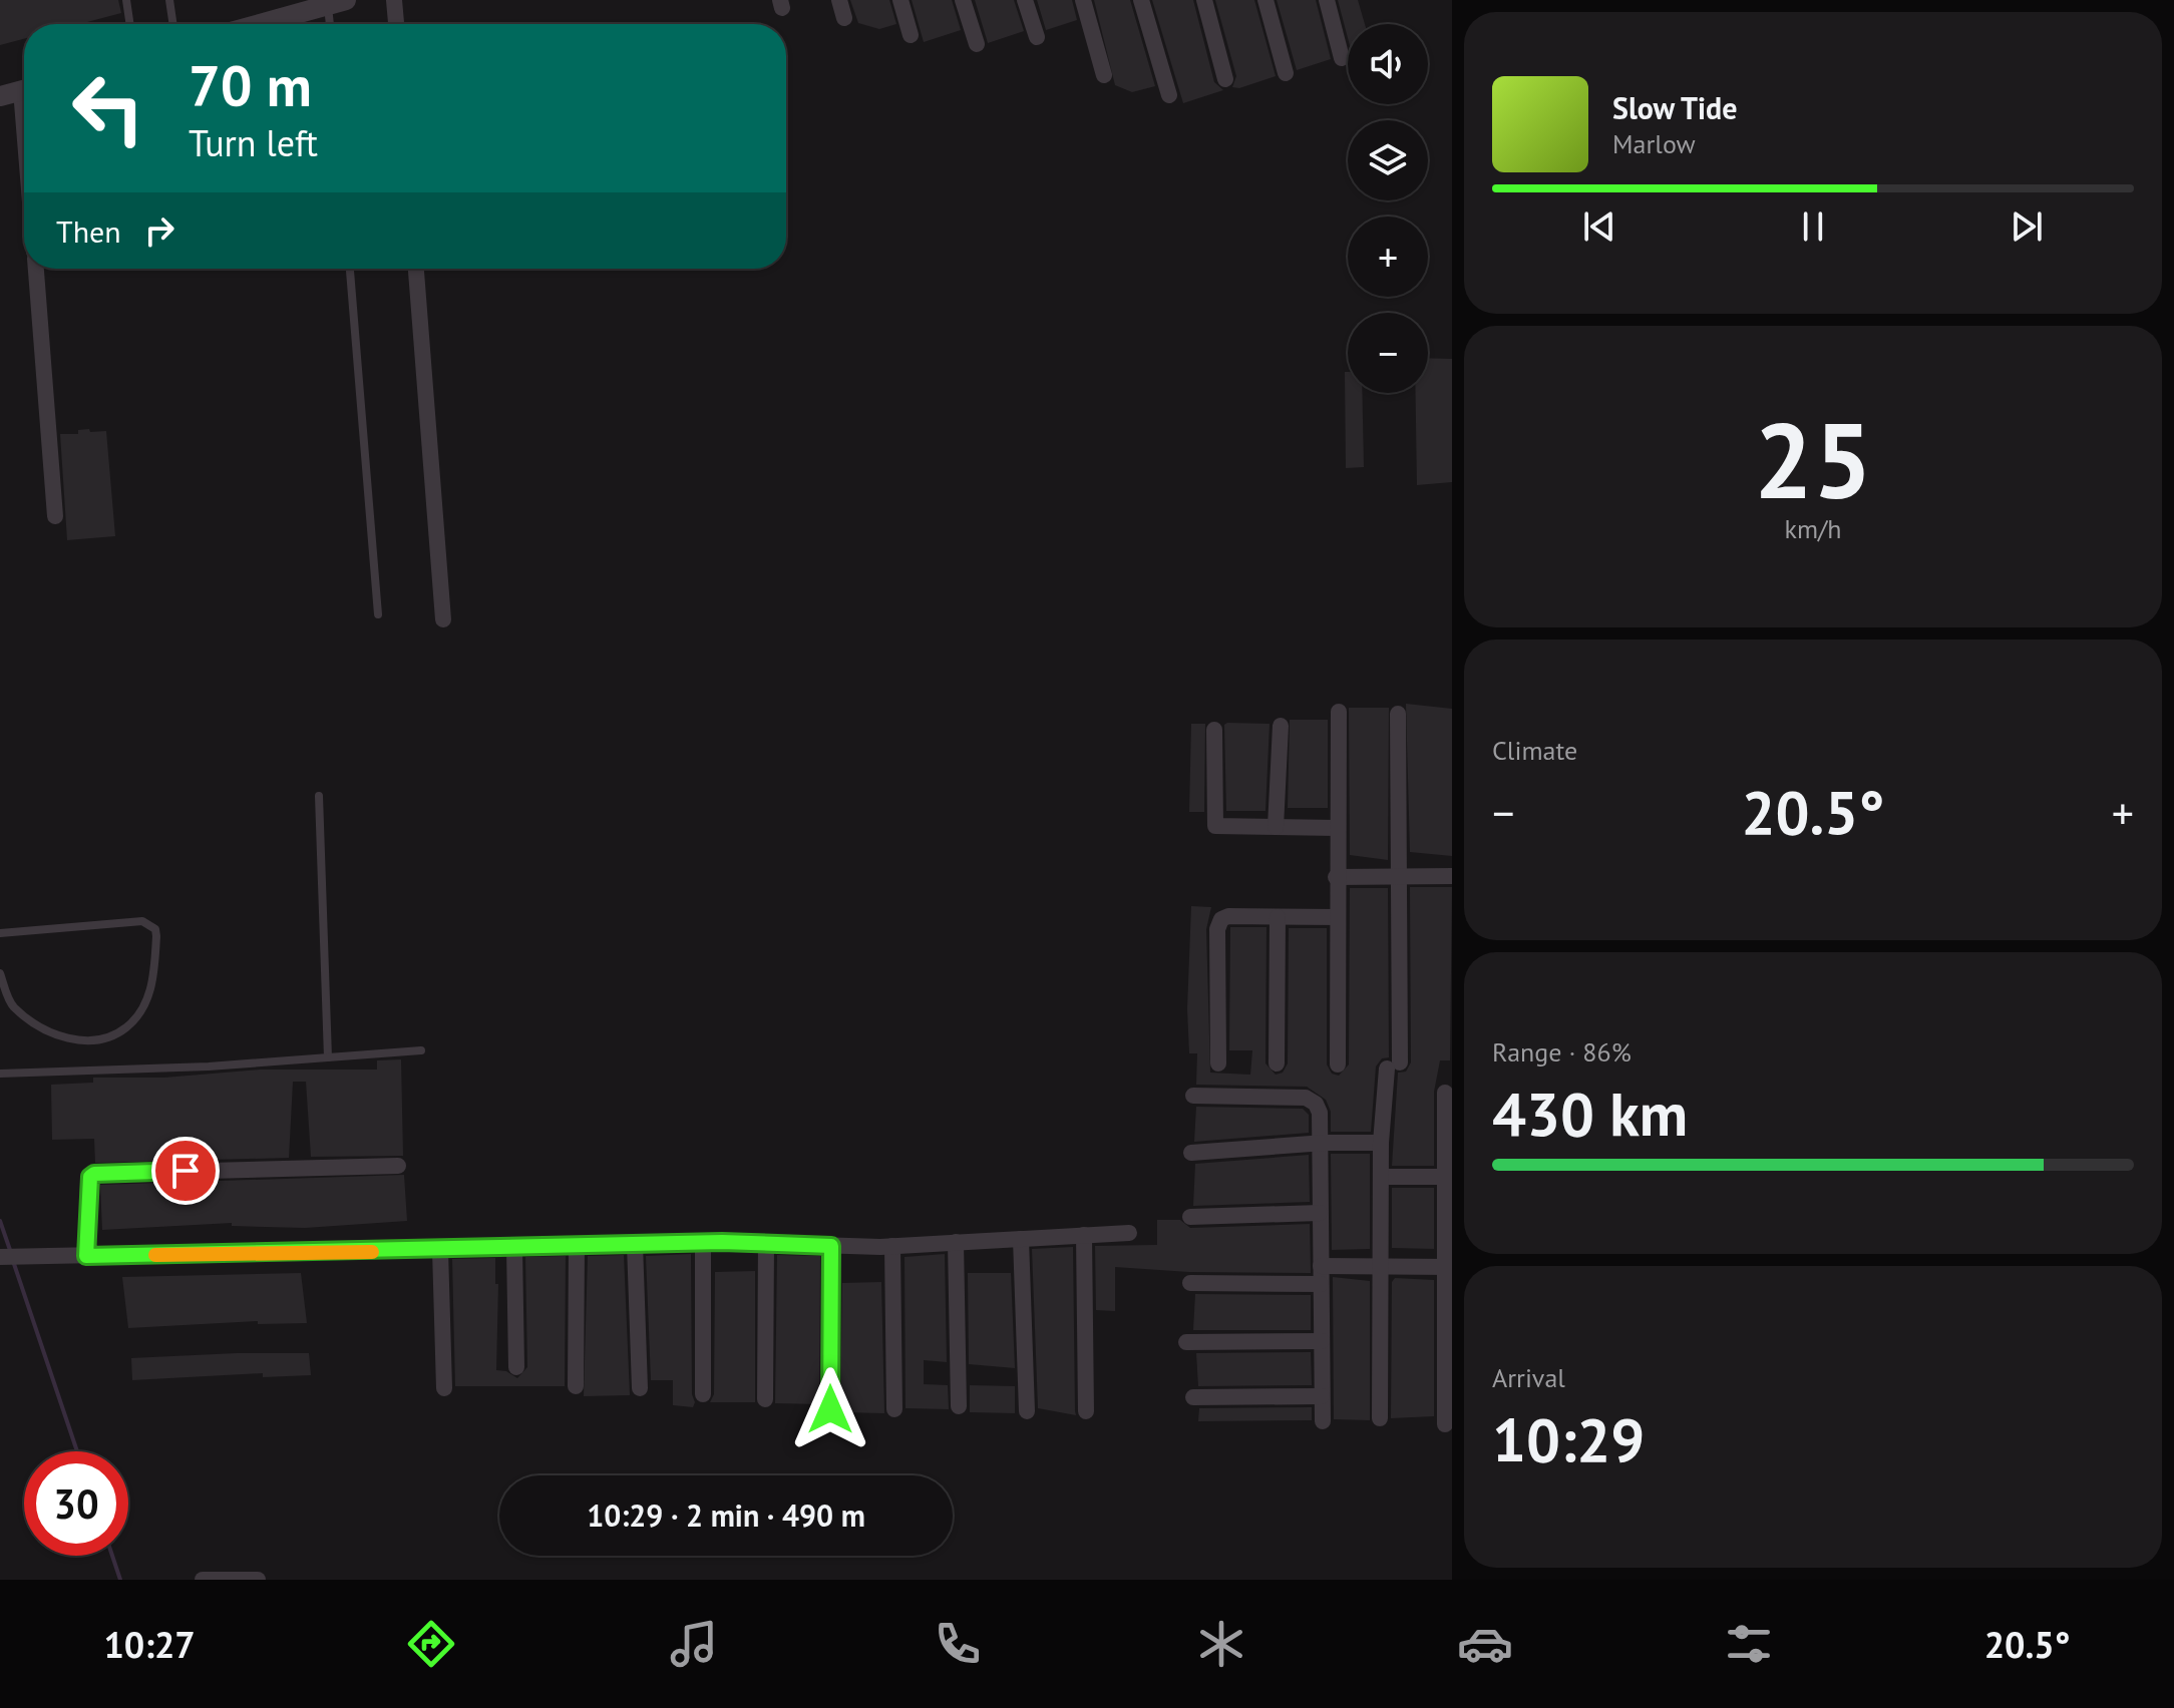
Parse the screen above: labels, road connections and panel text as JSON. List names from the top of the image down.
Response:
{
  "page": {
    "map_buttons": ["+", "−"],
    "turn": ["70 m", "Turn left"],
    "song": ["Slow Tide", "Marlow"],
    "then": "Then",
    "tile": [
      ["25", "km/h"],
      "Climate",
      ["Range · 86%", "430 km"],
      ["Arrival", "10:29"]
    ],
    "heat": ["−", "20.5°", "+"],
    "limit": "30",
    "trip": "10:29 · 2 min · 490 m",
    "tabs": ["10:27", "20.5°"]
  }
}
